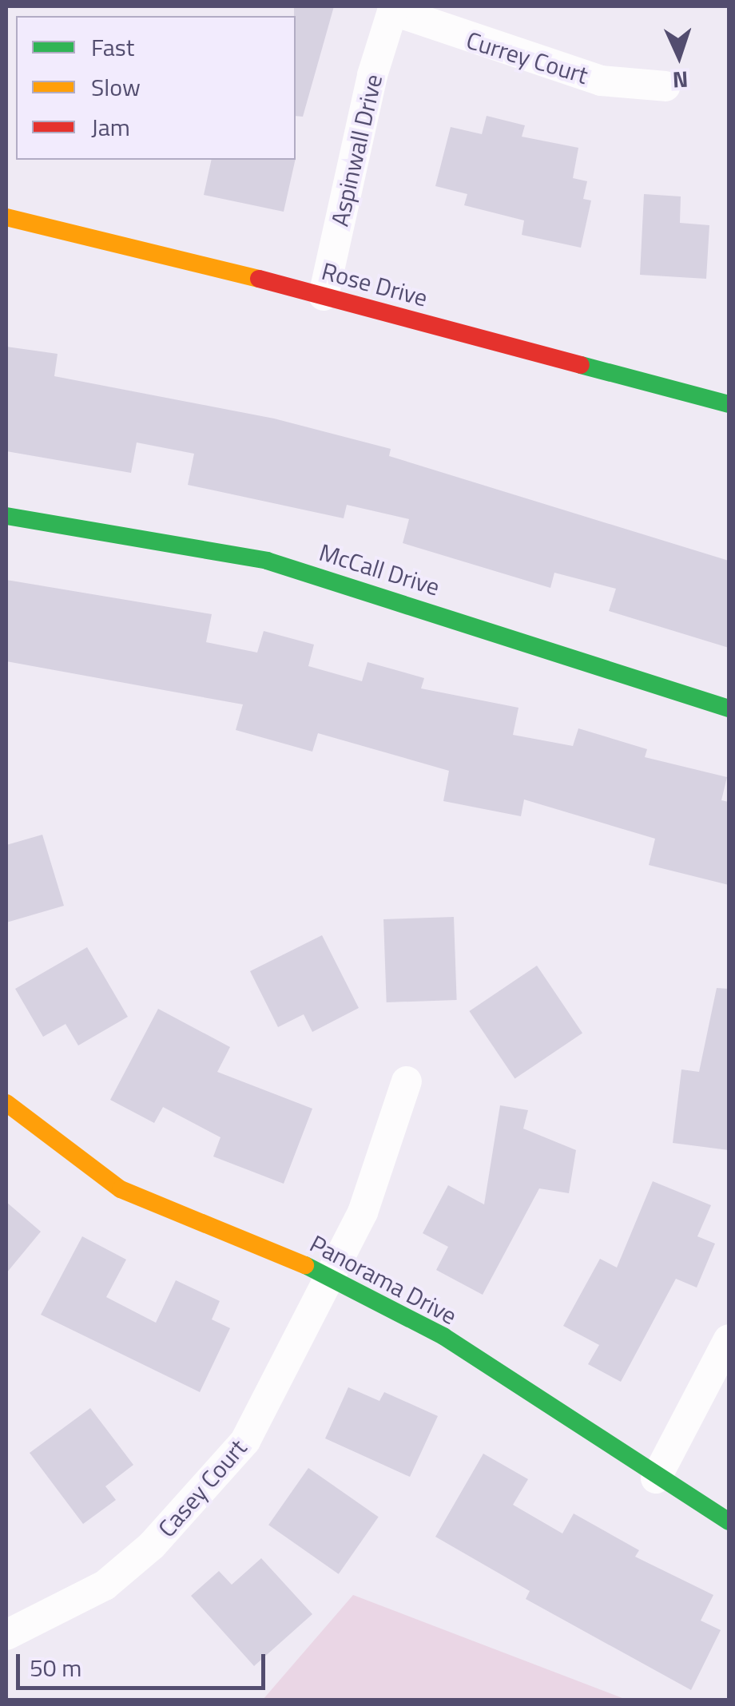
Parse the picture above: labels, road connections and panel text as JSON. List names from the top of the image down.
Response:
{
  "streets": {
    "street": [
      "Currey Court",
      "Aspinwall Drive",
      "Rose Drive",
      "McCall Drive",
      "Panorama Drive",
      "Casey Court"
    ]
  },
  "crossings": [
    ["Currey Court", "Aspinwall Drive"],
    ["Aspinwall Drive", "Rose Drive"],
    ["Panorama Drive", "Casey Court"]
  ],
  "legend": ["Fast", "Slow", "Jam"],
  "scale_bar": "50 m",
  "north": "bottom"
}
